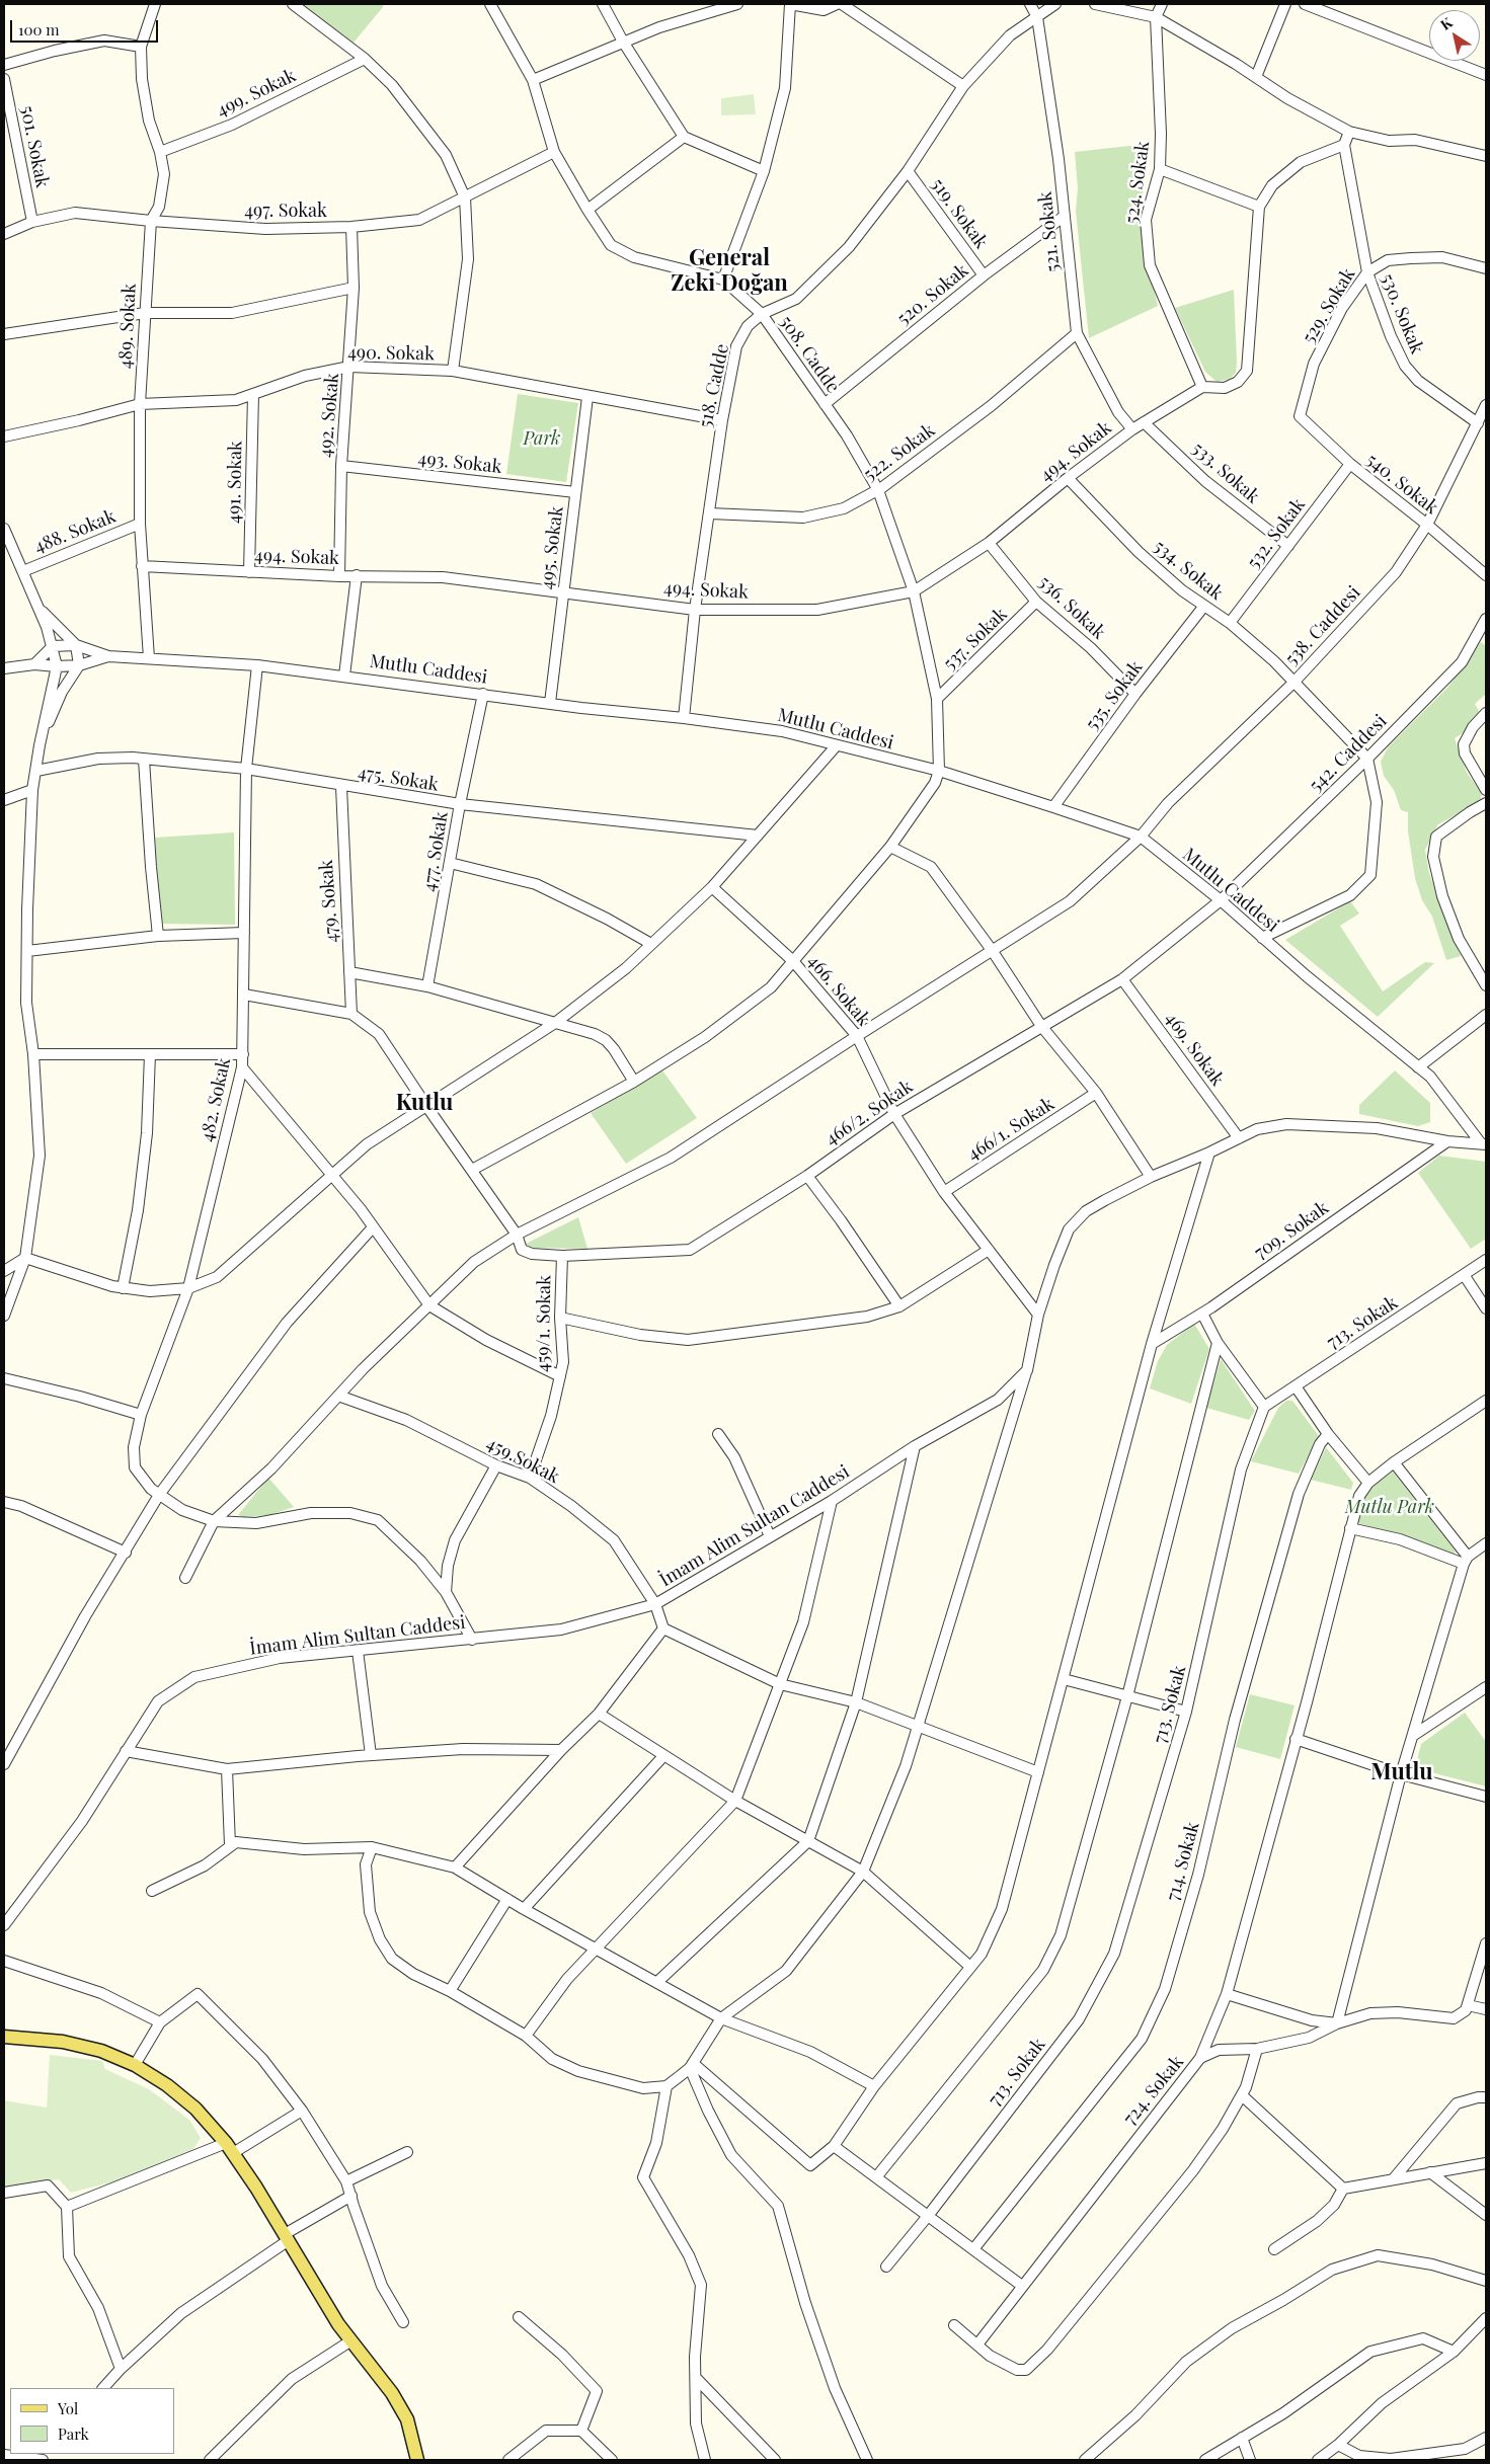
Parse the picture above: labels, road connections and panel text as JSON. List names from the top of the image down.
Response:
{
  "streets": {
    "street": [
      "499. Sokak",
      "501. Sokak",
      "524. Sokak",
      "497. Sokak",
      "519. Sokak",
      "521. Sokak",
      "520. Sokak",
      "529. Sokak",
      "530. Sokak",
      "489. Sokak",
      "490. Sokak",
      "508. Cadde",
      "518. Cadde",
      "492. Sokak",
      "494. Sokak",
      "522. Sokak",
      "493. Sokak",
      "533. Sokak",
      "491. Sokak",
      "540. Sokak",
      "488. Sokak",
      "532. Sokak",
      "495. Sokak",
      "534. Sokak",
      "536. Sokak",
      "538. Caddesi",
      "537. Sokak",
      "Mutlu Caddesi",
      "535. Sokak",
      "542. Caddesi",
      "475. Sokak",
      "477. Sokak",
      "479. Sokak",
      "466. Sokak",
      "469. Sokak",
      "482. Sokak",
      "466/2. Sokak",
      "466/1. Sokak",
      "709. Sokak",
      "713. Sokak",
      "459/1. Sokak",
      "459.Sokak",
      "İmam Alim Sultan Caddesi",
      "714. Sokak",
      "724. Sokak"
    ]
  },
  "crossings": [
    ["499. Sokak", "489. Sokak"],
    ["501. Sokak", "497. Sokak"],
    ["524. Sokak", "494. Sokak"],
    ["497. Sokak", "489. Sokak"],
    ["497. Sokak", "508. Cadde"],
    ["497. Sokak", "492. Sokak"],
    ["519. Sokak", "520. Sokak"],
    ["519. Sokak", "518. Cadde"],
    ["521. Sokak", "520. Sokak"],
    ["521. Sokak", "518. Cadde"],
    ["521. Sokak", "494. Sokak"],
    ["521. Sokak", "522. Sokak"],
    ["520. Sokak", "508. Cadde"],
    ["529. Sokak", "530. Sokak"],
    ["529. Sokak", "540. Sokak"],
    ["530. Sokak", "538. Caddesi"],
    ["489. Sokak", "490. Sokak"],
    ["489. Sokak", "494. Sokak"],
    ["489. Sokak", "488. Sokak"],
    ["489. Sokak", "Mutlu Caddesi"],
    ["490. Sokak", "518. Cadde"],
    ["490. Sokak", "492. Sokak"],
    ["490. Sokak", "491. Sokak"],
    ["490. Sokak", "495. Sokak"],
    ["508. Cadde", "518. Cadde"],
    ["508. Cadde", "494. Sokak"],
    ["508. Cadde", "522. Sokak"],
    ["508. Cadde", "537. Sokak"],
    ["508. Cadde", "Mutlu Caddesi"],
    ["518. Cadde", "494. Sokak"],
    ["518. Cadde", "522. Sokak"],
    ["518. Cadde", "Mutlu Caddesi"],
    ["492. Sokak", "494. Sokak"],
    ["492. Sokak", "493. Sokak"],
    ["494. Sokak", "533. Sokak"],
    ["494. Sokak", "491. Sokak"],
    ["494. Sokak", "495. Sokak"],
    ["494. Sokak", "534. Sokak"],
    ["494. Sokak", "536. Sokak"],
    ["493. Sokak", "495. Sokak"],
    ["533. Sokak", "532. Sokak"],
    ["540. Sokak", "532. Sokak"],
    ["540. Sokak", "538. Caddesi"],
    ["532. Sokak", "534. Sokak"],
    ["495. Sokak", "Mutlu Caddesi"],
    ["534. Sokak", "538. Caddesi"],
    ["534. Sokak", "535. Sokak"],
    ["534. Sokak", "542. Caddesi"],
    ["536. Sokak", "537. Sokak"],
    ["536. Sokak", "535. Sokak"],
    ["538. Caddesi", "Mutlu Caddesi"],
    ["538. Caddesi", "466. Sokak"],
    ["538. Caddesi", "466/2. Sokak"],
    ["538. Caddesi", "459.Sokak"],
    ["Mutlu Caddesi", "535. Sokak"],
    ["Mutlu Caddesi", "542. Caddesi"],
    ["Mutlu Caddesi", "477. Sokak"],
    ["Mutlu Caddesi", "482. Sokak"],
    ["Mutlu Caddesi", "466/2. Sokak"],
    ["542. Caddesi", "466/2. Sokak"],
    ["475. Sokak", "477. Sokak"],
    ["475. Sokak", "479. Sokak"],
    ["475. Sokak", "482. Sokak"],
    ["466. Sokak", "466/2. Sokak"],
    ["466. Sokak", "466/1. Sokak"],
    ["469. Sokak", "466/2. Sokak"],
    ["466/2. Sokak", "459/1. Sokak"],
    ["459/1. Sokak", "459.Sokak"],
    ["459.Sokak", "İmam Alim Sultan Caddesi"]
  ],
  "districts": ["General Zeki Doğan", "Kutlu", "Mutlu"],
  "parks": ["Park", "Mutlu Park"],
  "legend": ["Yol", "Park"],
  "scale_bar": "100 m",
  "north": "top left"
}
